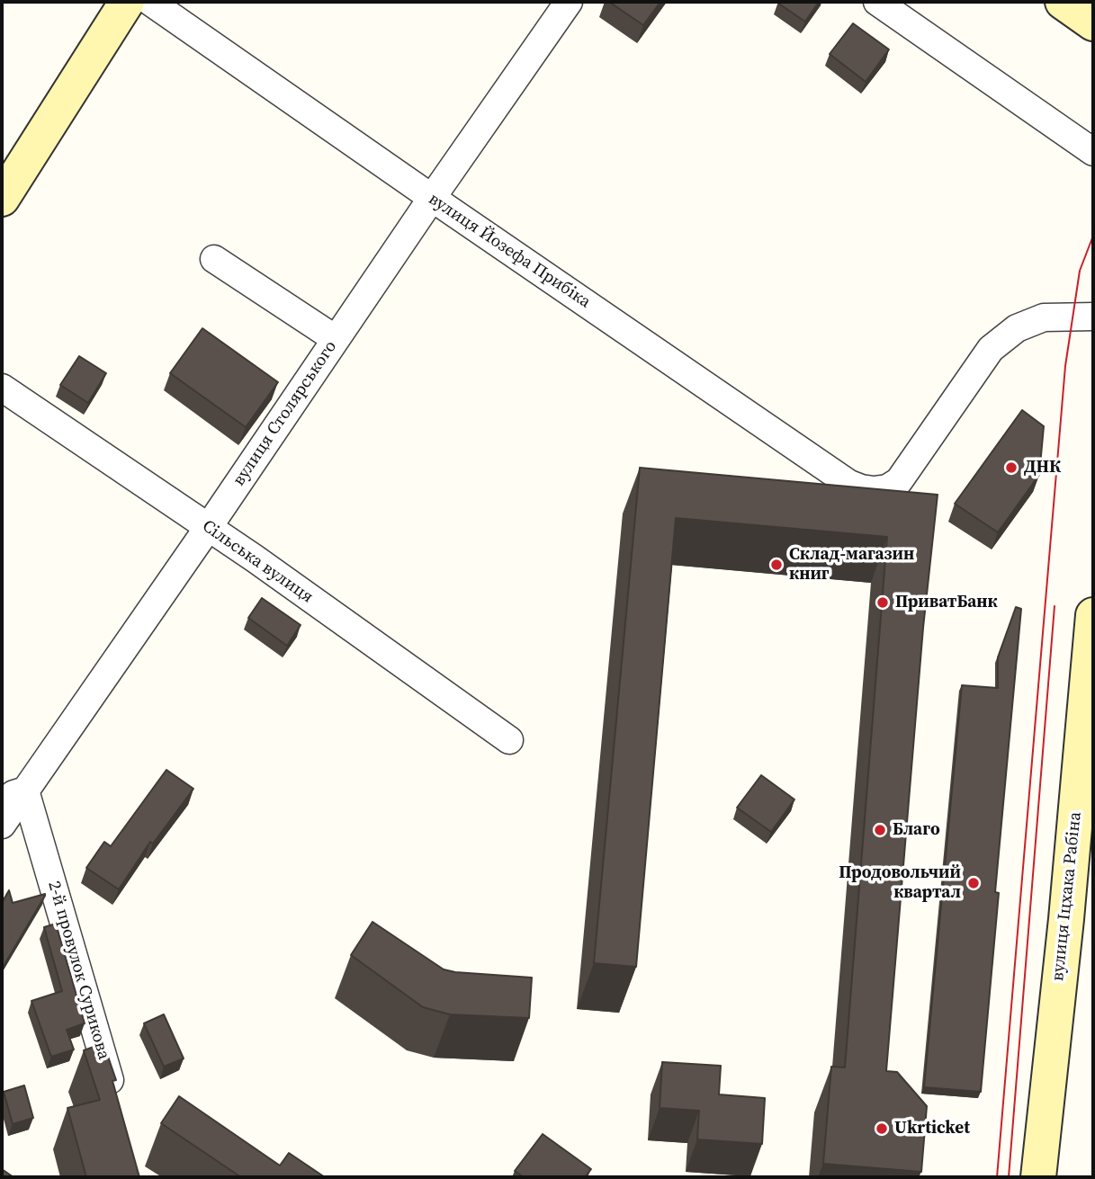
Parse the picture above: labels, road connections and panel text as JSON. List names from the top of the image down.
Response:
{
  "streets": {
    "street": [
      "вулиця Йозефа Прибіка",
      "вулиця Столярського",
      "Сільська вулиця",
      "вулиця Іцхака Рабіна",
      "2-й провулок Сурикова"
    ]
  },
  "crossings": [
    ["вулиця Йозефа Прибіка", "вулиця Столярського"],
    ["вулиця Столярського", "Сільська вулиця"],
    ["вулиця Столярського", "2-й провулок Сурикова"]
  ],
  "places": [
    "ДНК",
    "Склад-магазин книг",
    "ПриватБанк",
    "Благо",
    "Продовольчий квартал",
    "Ukrticket"
  ]
}
